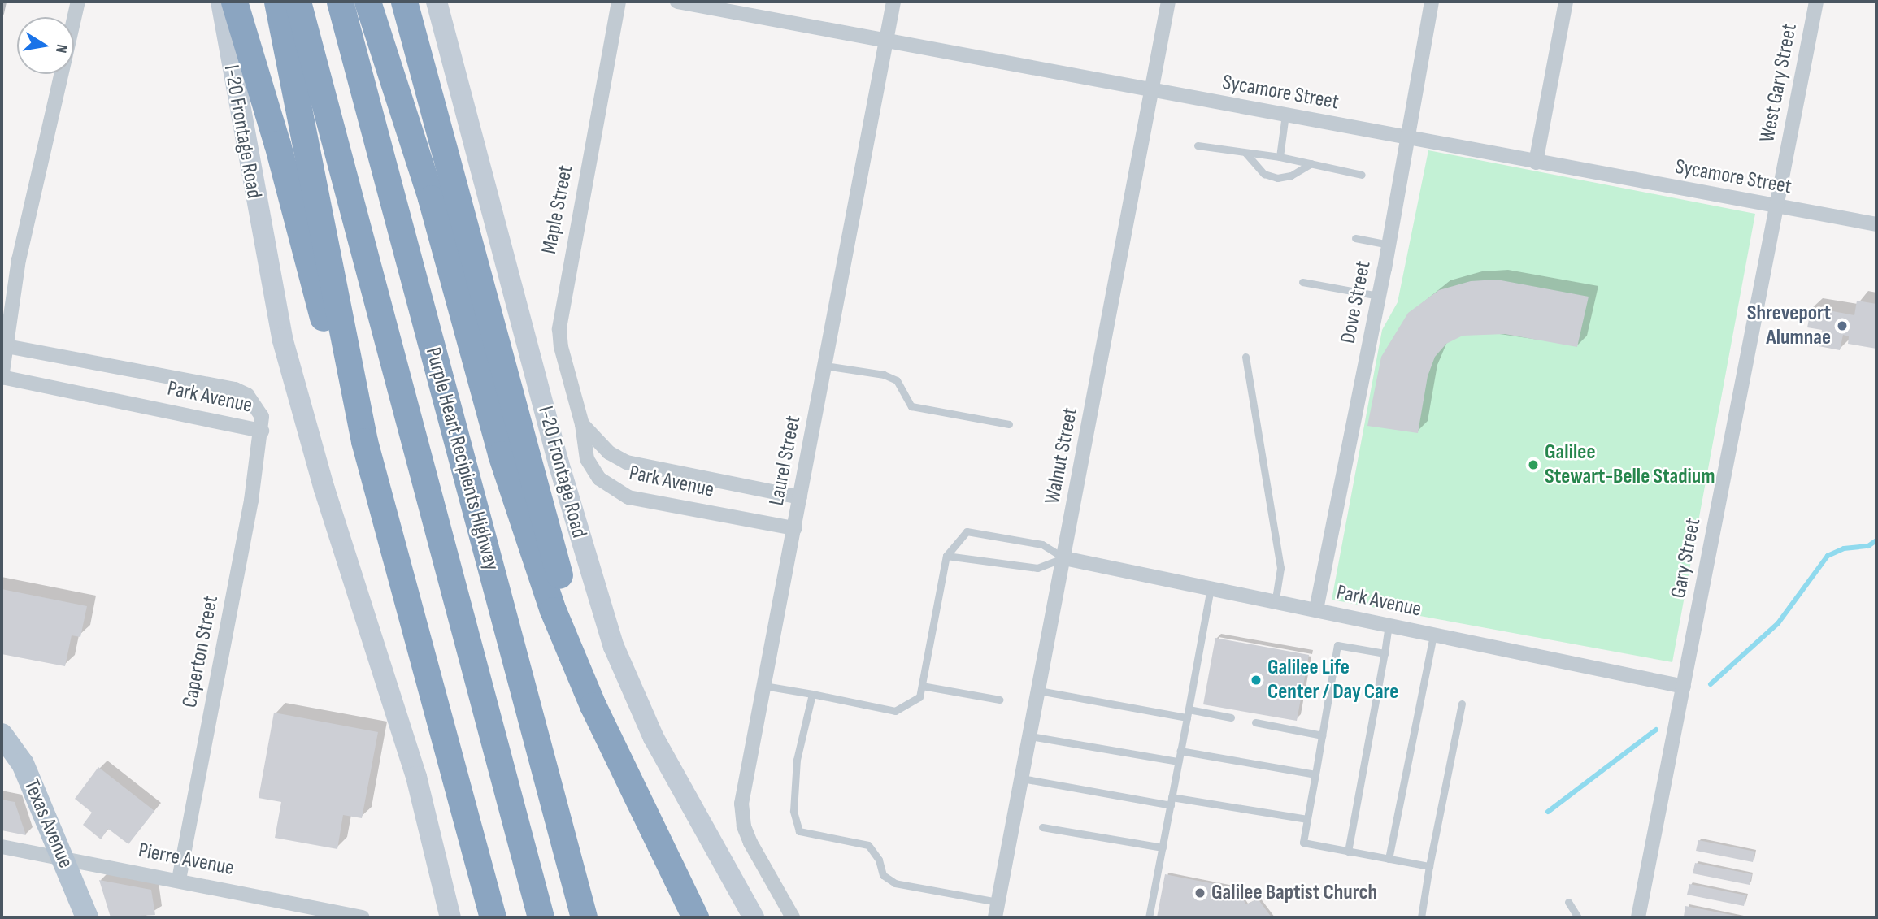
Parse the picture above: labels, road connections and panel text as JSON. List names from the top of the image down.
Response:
{
  "streets": {
    "highway": ["Purple Heart Recipients Highway"],
    "main road": ["I-20 Frontage Road", "Texas Avenue"],
    "street": [
      "West Gary Street",
      "Sycamore Street",
      "Maple Street",
      "Dove Street",
      "Park Avenue",
      "Walnut Street",
      "Laurel Street",
      "Gary Street",
      "Caperton Street",
      "Pierre Avenue"
    ]
  },
  "crossings": [
    ["West Gary Street", "Sycamore Street"],
    ["West Gary Street", "Gary Street"],
    ["Sycamore Street", "Dove Street"],
    ["Sycamore Street", "Walnut Street"],
    ["Sycamore Street", "Laurel Street"],
    ["Sycamore Street", "Gary Street"],
    ["Maple Street", "Park Avenue"],
    ["Dove Street", "Park Avenue"],
    ["Park Avenue", "Walnut Street"],
    ["Park Avenue", "Laurel Street"],
    ["Park Avenue", "Gary Street"],
    ["Park Avenue", "Caperton Street"],
    ["Caperton Street", "Pierre Avenue"],
    ["Texas Avenue", "Pierre Avenue"]
  ],
  "places": [
    "Shreveport Alumnae",
    "Galilee Stewart-Belle Stadium",
    "Galilee Life Center / Day Care",
    "Galilee Baptist Church"
  ],
  "north": "right"
}
